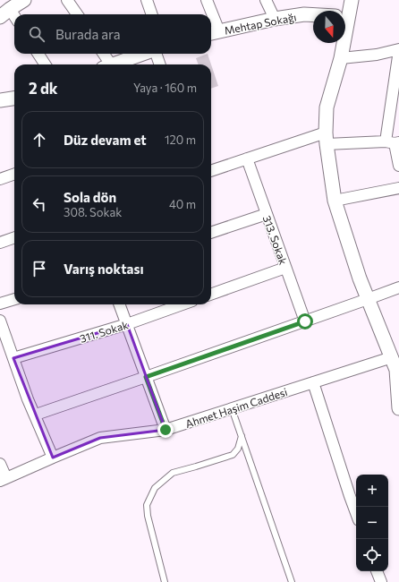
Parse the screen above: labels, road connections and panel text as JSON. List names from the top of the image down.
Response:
{
  "streets": {
    "street": [
      "Mehtap Sokağı",
      "313. Sokak",
      "311. Sokak",
      "Ahmet Haşim Caddesi"
    ]
  },
  "north": "bottom",
  "page": {
    "search": "Burada ara",
    "heading": ["2 dk", "Yaya · 160 m"],
    "list": [
      ["Düz devam et", "120 m"],
      ["Sola dön", "308. Sokak", "40 m"],
      "Varış noktası"
    ],
    "map_buttons": ["+", "−"]
  }
}
